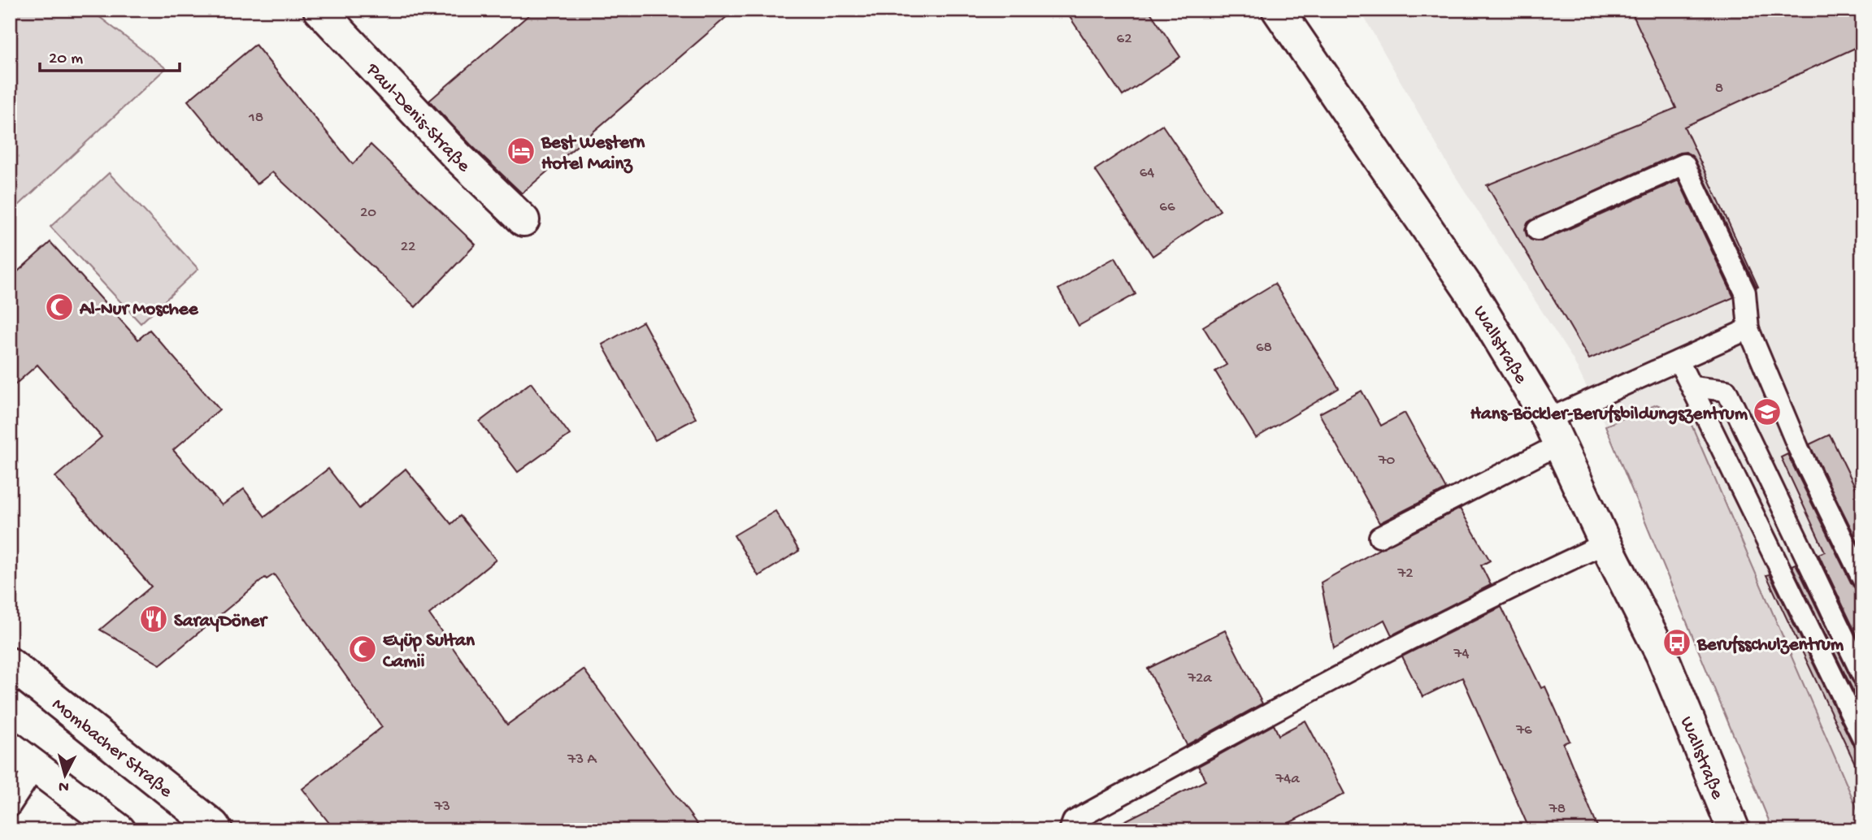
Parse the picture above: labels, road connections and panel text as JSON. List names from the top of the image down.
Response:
{
  "streets": {
    "street": ["Paul-Denis-Straße", "Wallstraße", "Mombacher Straße"]
  },
  "places": {
    "hotel": ["Best Western Hotel Mainz"],
    "mosque": ["Al-Nur Moschee", "Eyüp Sultan Camii"],
    "school or university": ["Hans-Böckler-Berufsbildungszentrum"],
    "restaurant": ["SarayDöner"],
    "bus stop": ["Berufsschulzentrum"]
  },
  "house_numbers": [
    "62",
    "8",
    "18",
    "64",
    "66",
    "20",
    "22",
    "68",
    "70",
    "72",
    "74",
    "72a",
    "76",
    "73 A",
    "74a",
    "73",
    "78"
  ],
  "scale_bar": "20 m",
  "north": "bottom"
}
